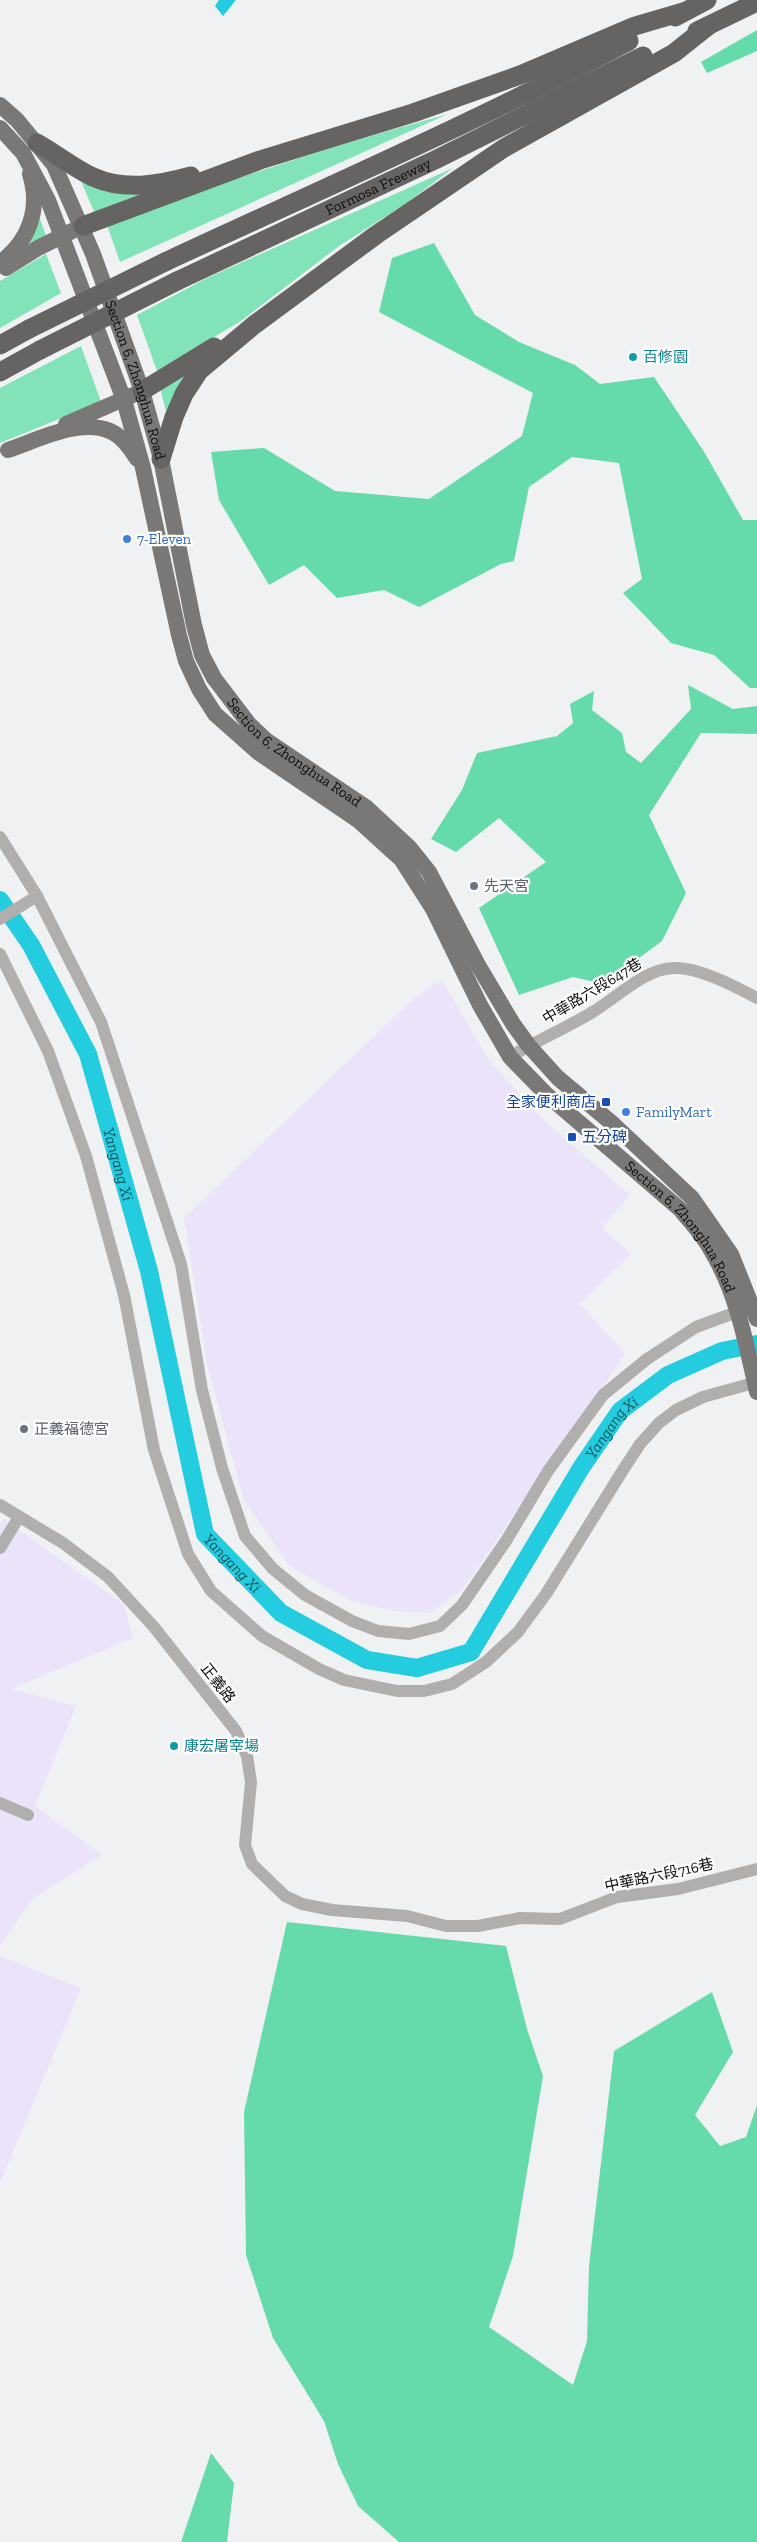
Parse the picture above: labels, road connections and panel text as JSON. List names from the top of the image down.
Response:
{
  "streets": {
    "highway": ["Formosa Freeway"],
    "main road": ["Section 6, Zhonghua Road"],
    "street": ["中華路六段647巷", "正義路", "中華路六段716巷"]
  },
  "crossings": [
    ["Section 6, Zhonghua Road", "中華路六段647巷"],
    ["正義路", "中華路六段716巷"]
  ],
  "water": ["Yangang Xi"],
  "places": {
    "other": [
      "百修園",
      "7-Eleven",
      "先天宮",
      "FamilyMart",
      "正義福德宮",
      "康宏屠宰場"
    ],
    "transit": ["全家便利商店", "五分碑"]
  }
}
